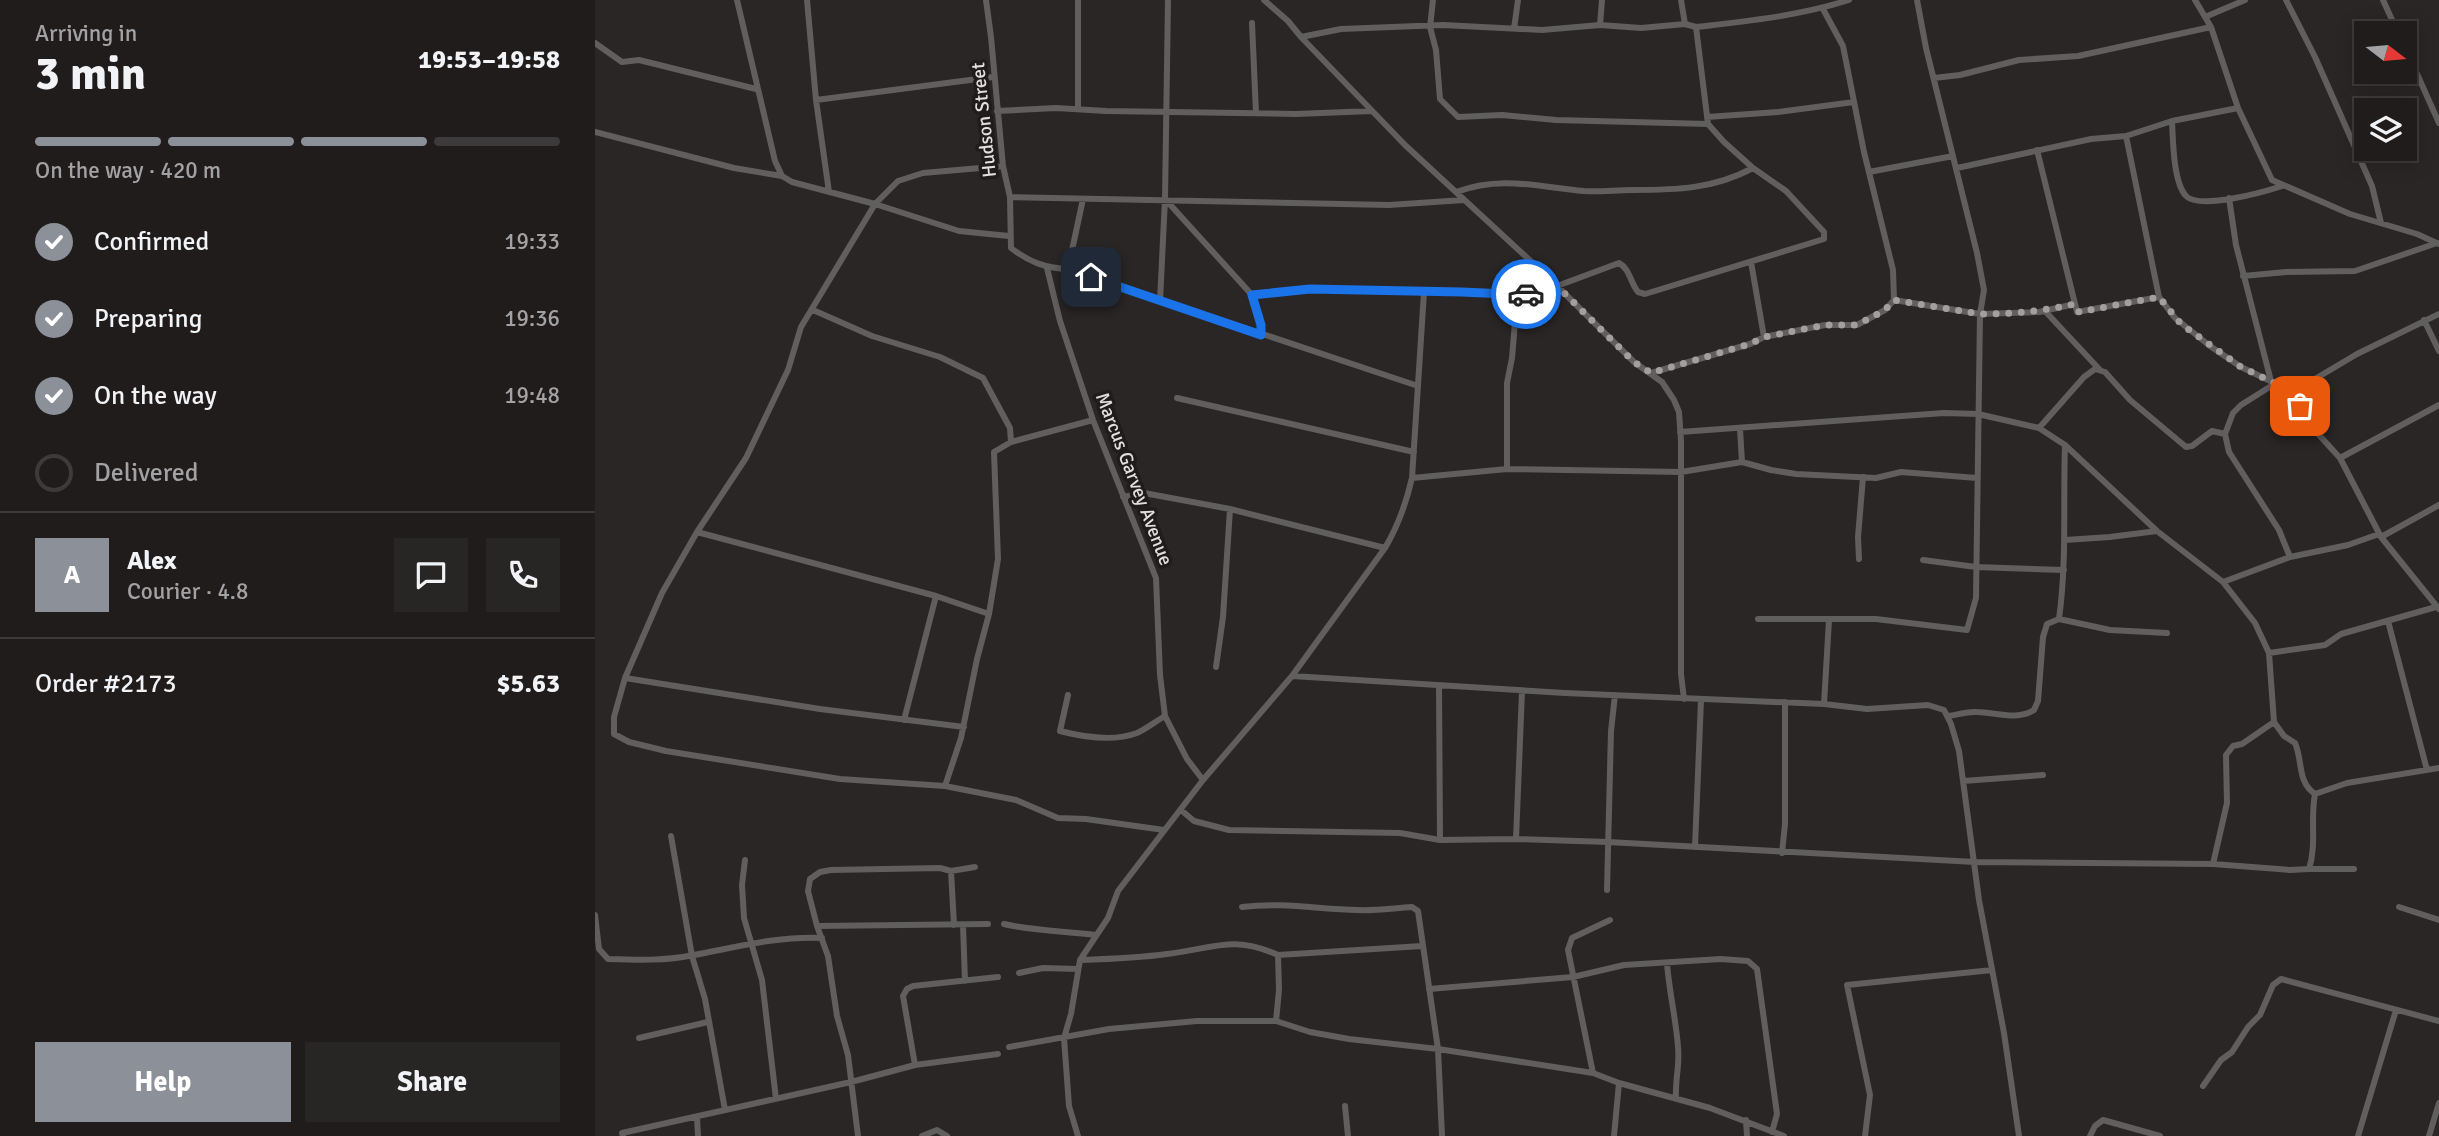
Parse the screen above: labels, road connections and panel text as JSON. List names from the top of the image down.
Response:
{
  "streets": {
    "street": ["Hudson Street", "Marcus Garvey Avenue"]
  },
  "north": "right",
  "page": {
    "heading": ["3 min", "Arriving in", "19:53–19:58"],
    "panel": [
      "Alex",
      "Courier · 4.8",
      "Order #2173",
      "$5.63"
    ],
    "bar": "On the way · 420 m",
    "list": [
      ["Confirmed", "19:33"],
      ["Preparing", "19:36"],
      ["On the way", "19:48"],
      "Delivered"
    ],
    "round": "A",
    "buttons": ["Help", "Share"]
  }
}
